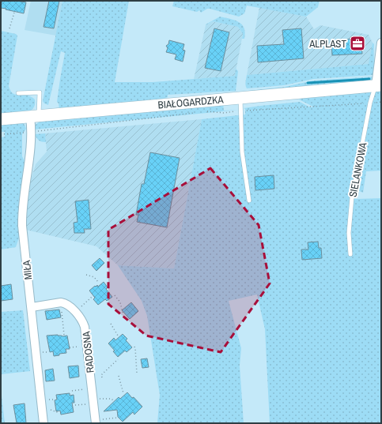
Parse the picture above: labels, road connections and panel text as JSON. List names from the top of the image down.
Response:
{
  "streets": {
    "main road": ["BIAŁOGARDZKA"],
    "street": ["MIŁA", "RADOSNA"],
    "lane": ["SIELANKOWA"]
  },
  "crossings": [
    ["BIAŁOGARDZKA", "SIELANKOWA"],
    ["BIAŁOGARDZKA", "MIŁA"]
  ],
  "places": {
    "office": ["ALPLAST"]
  }
}
